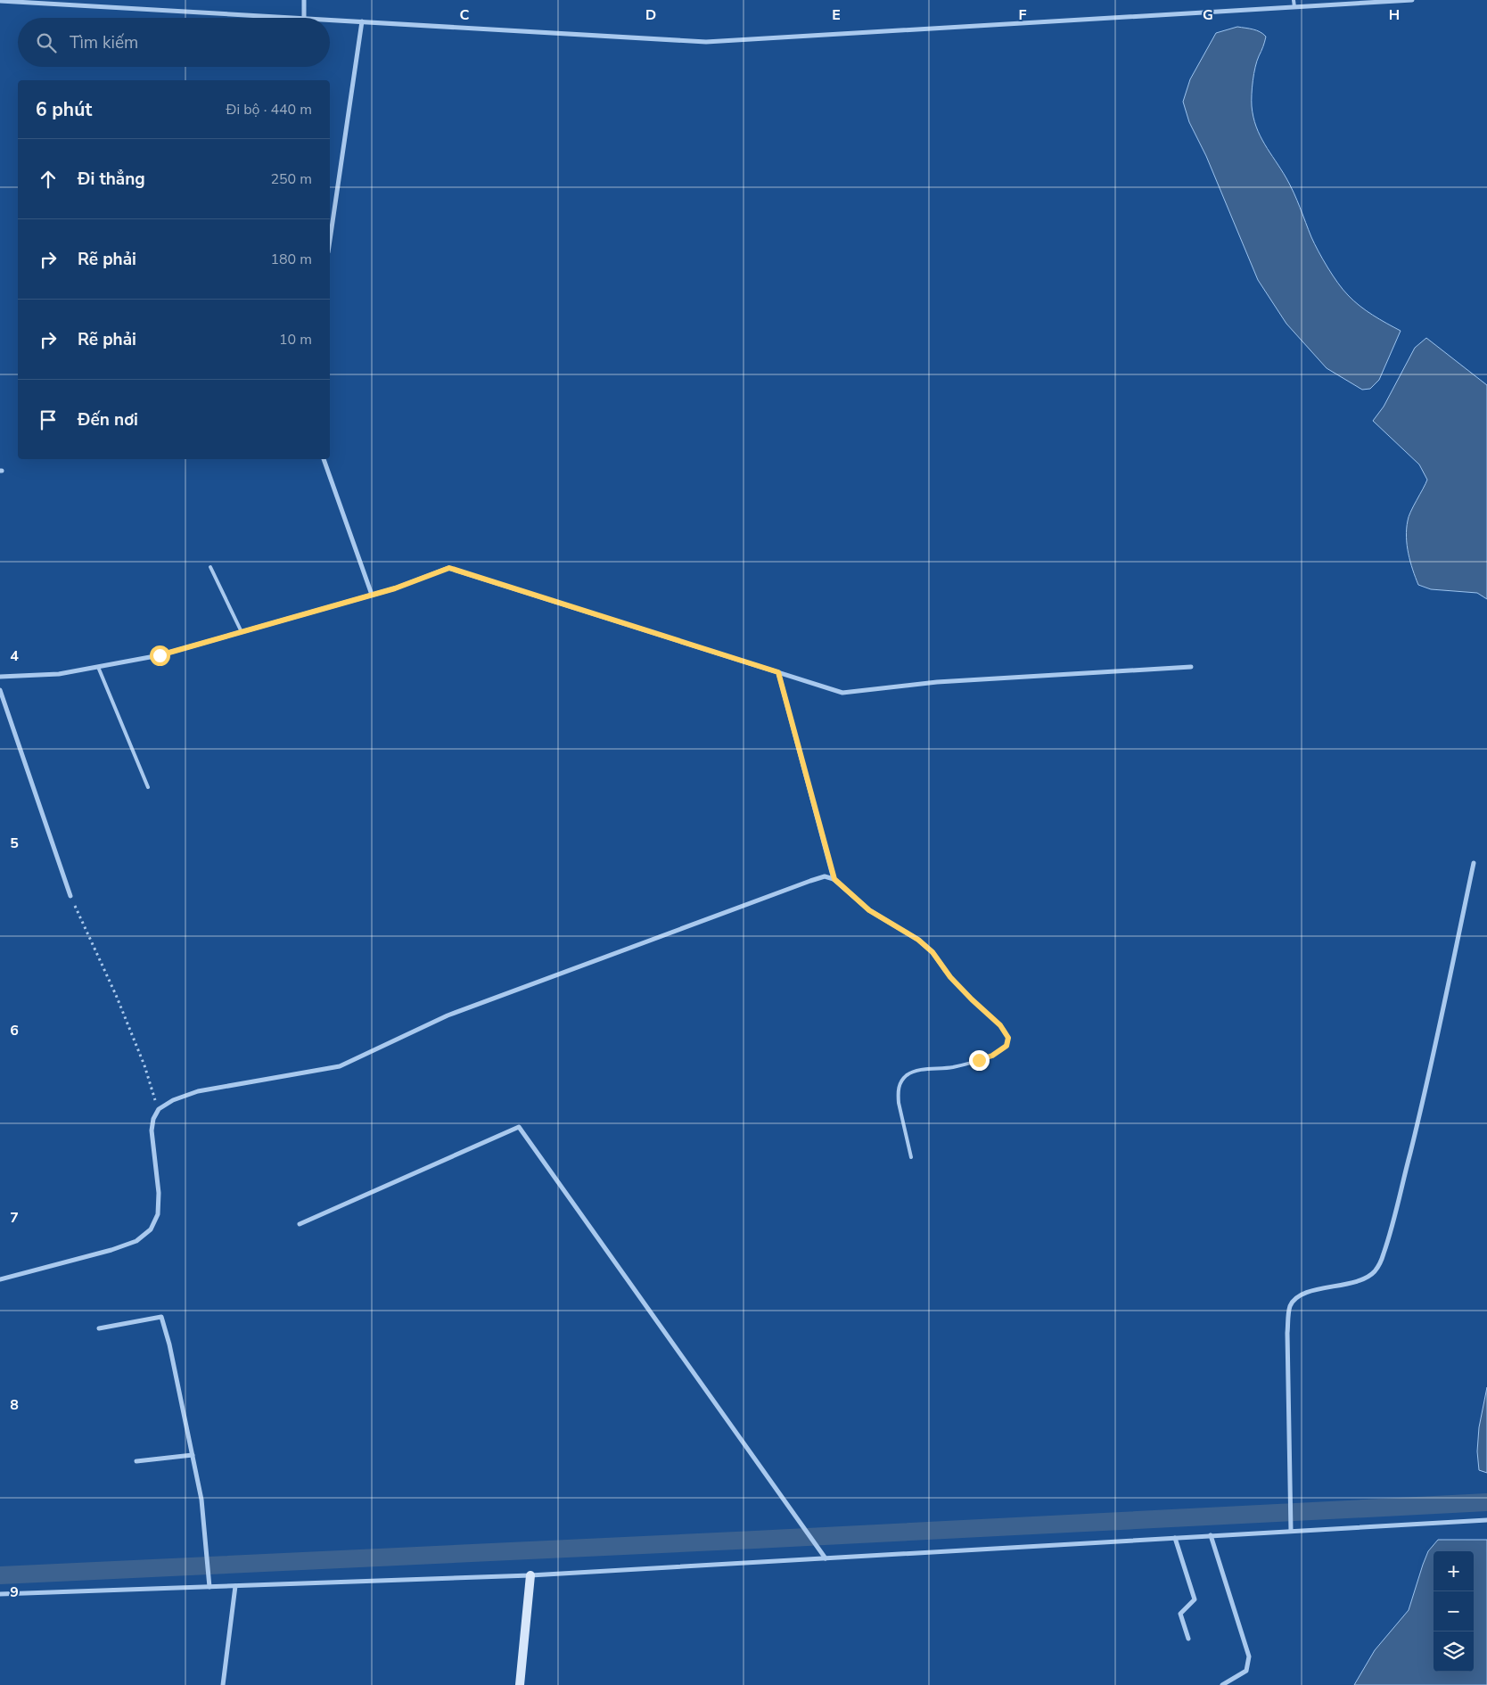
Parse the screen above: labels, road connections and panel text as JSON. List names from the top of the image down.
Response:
{
  "page": {
    "search": "Tìm kiếm",
    "heading": ["6 phút", "Đi bộ · 440 m"],
    "list": [
      ["Đi thẳng", "250 m"],
      ["Rẽ phải", "180 m"],
      ["Rẽ phải", "10 m"],
      "Đến nơi"
    ],
    "map_buttons": ["+", "−"]
  },
  "grid": {
    "columns": [
      "C",
      "D",
      "E",
      "F",
      "G",
      "H"
    ],
    "rows": [
      "4",
      "5",
      "6",
      "7",
      "8",
      "9"
    ]
  }
}
